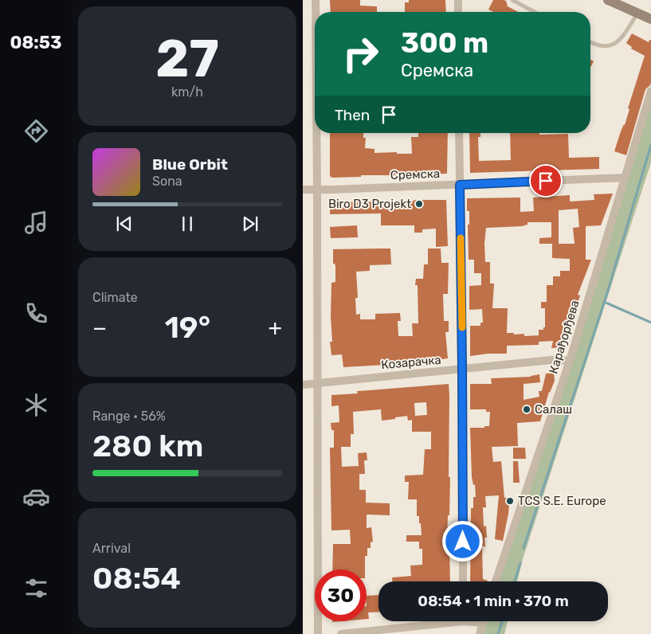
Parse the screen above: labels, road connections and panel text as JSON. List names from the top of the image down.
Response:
{
  "streets": {
    "street": ["Сремска", "Карађорђева", "Козарачка"]
  },
  "crossings": [
    ["Сремска", "Карађорђева"],
    ["Карађорђева", "Козарачка"]
  ],
  "places": ["Biro D3 Projekt", "Салаш", "TCS S.E. Europe"],
  "page": {
    "tabs": "08:53",
    "tile": [
      ["27", "km/h"],
      "Climate",
      ["Range · 56%", "280 km"],
      ["Arrival", "08:54"]
    ],
    "turn": ["300 m", "Сремска"],
    "then": "Then",
    "song": ["Blue Orbit", "Sona"],
    "heat": ["−", "19°", "+"],
    "limit": "30",
    "trip": "08:54 · 1 min · 370 m"
  }
}
